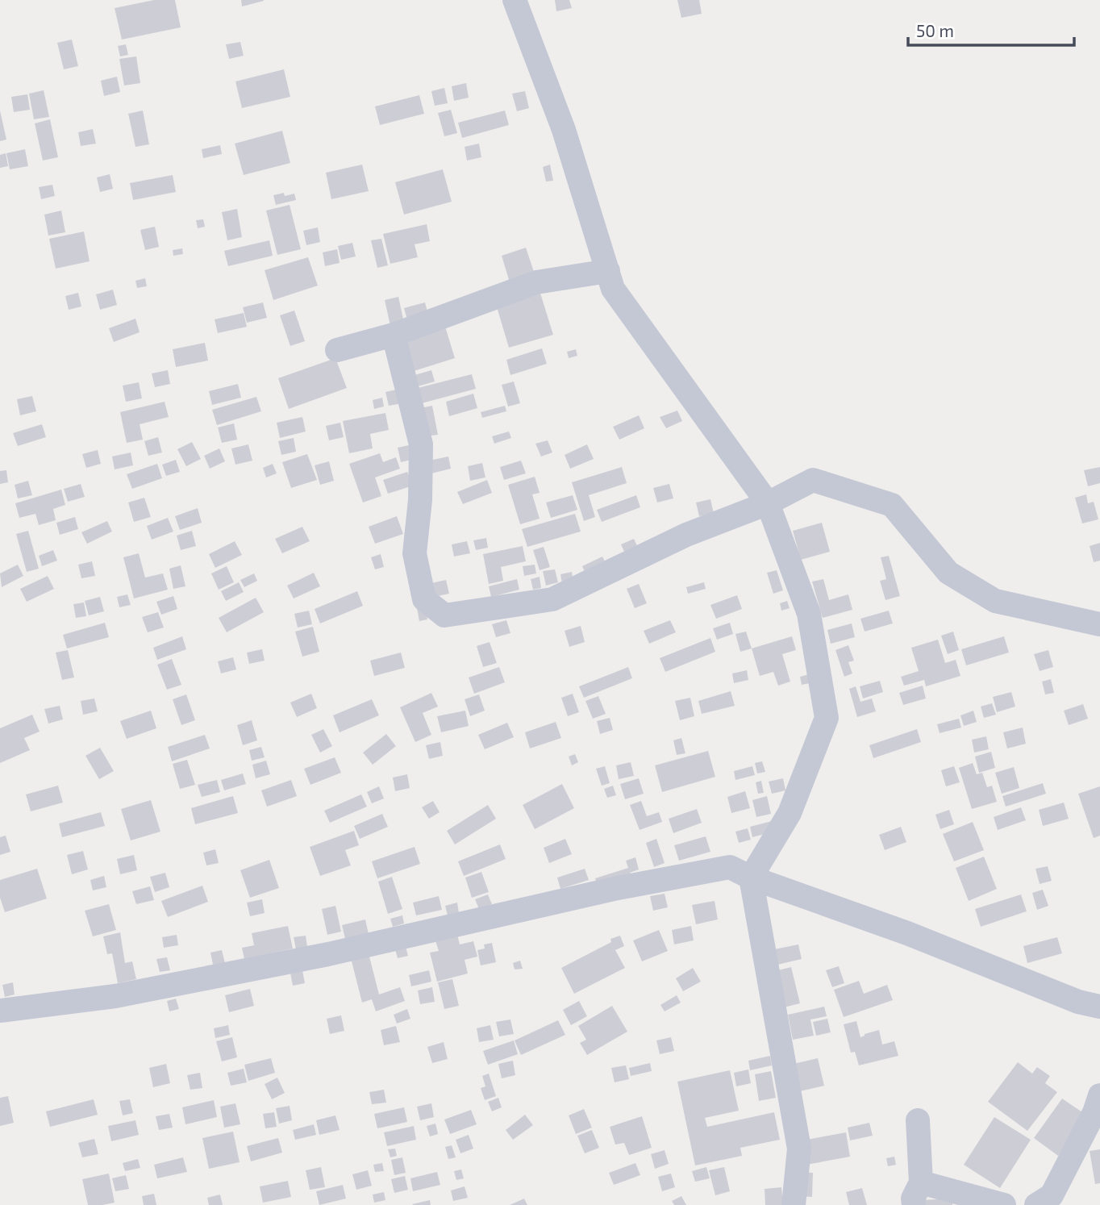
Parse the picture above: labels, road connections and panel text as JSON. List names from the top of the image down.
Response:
{
  "scale_bar": "50 m"
}
